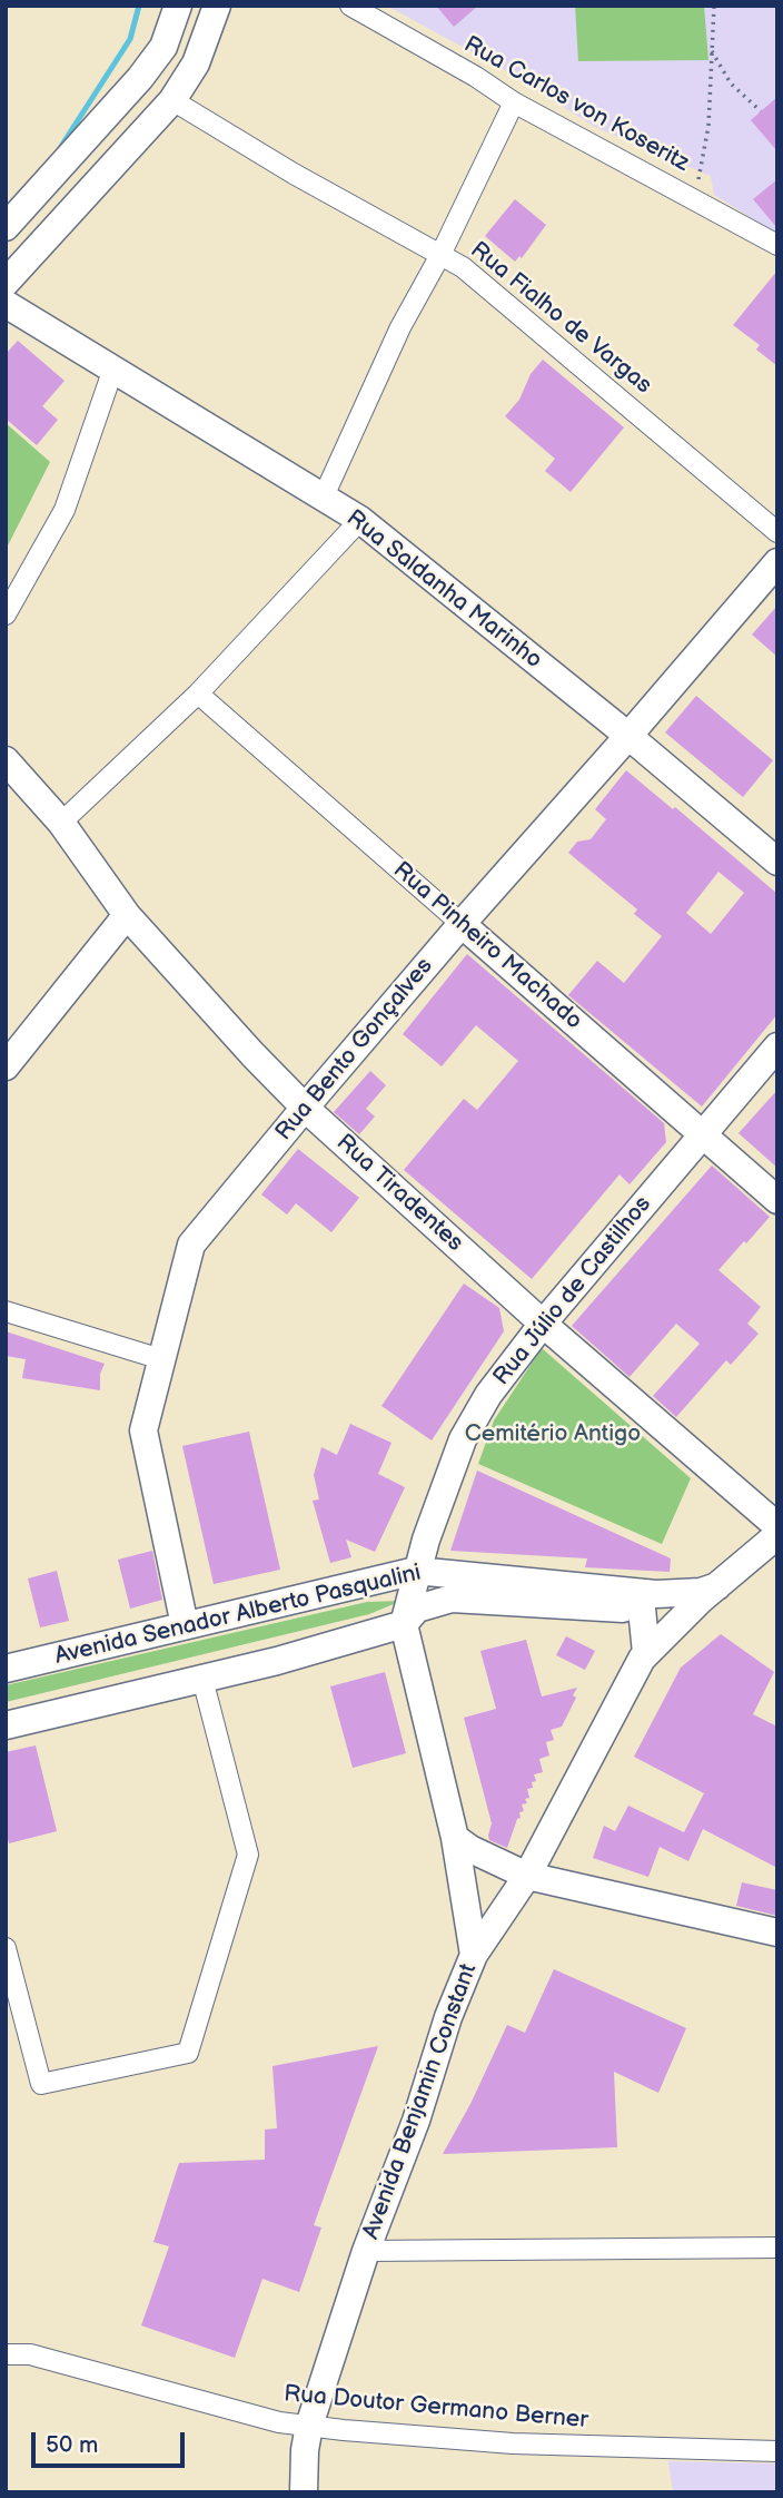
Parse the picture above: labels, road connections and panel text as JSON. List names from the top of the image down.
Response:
{
  "streets": {
    "main road": [
      "Rua Saldanha Marinho",
      "Rua Pinheiro Machado",
      "Rua Bento Gonçalves",
      "Rua Tiradentes",
      "Rua Júlio de Castilhos",
      "Avenida Senador Alberto Pasqualini",
      "Avenida Benjamin Constant"
    ],
    "street": ["Rua Carlos von Koseritz", "Rua Fialho de Vargas", "Rua Doutor Germano Berner"]
  },
  "crossings": [
    ["Rua Saldanha Marinho", "Rua Bento Gonçalves"],
    ["Rua Pinheiro Machado", "Rua Bento Gonçalves"],
    ["Rua Pinheiro Machado", "Rua Júlio de Castilhos"],
    ["Rua Bento Gonçalves", "Rua Tiradentes"],
    ["Rua Bento Gonçalves", "Avenida Senador Alberto Pasqualini"],
    ["Rua Tiradentes", "Rua Júlio de Castilhos"],
    ["Rua Júlio de Castilhos", "Avenida Senador Alberto Pasqualini"],
    ["Rua Júlio de Castilhos", "Avenida Benjamin Constant"],
    ["Avenida Senador Alberto Pasqualini", "Avenida Benjamin Constant"],
    ["Avenida Benjamin Constant", "Rua Doutor Germano Berner"]
  ],
  "parks": ["Cemitério Antigo"],
  "scale_bar": "50 m"
}
